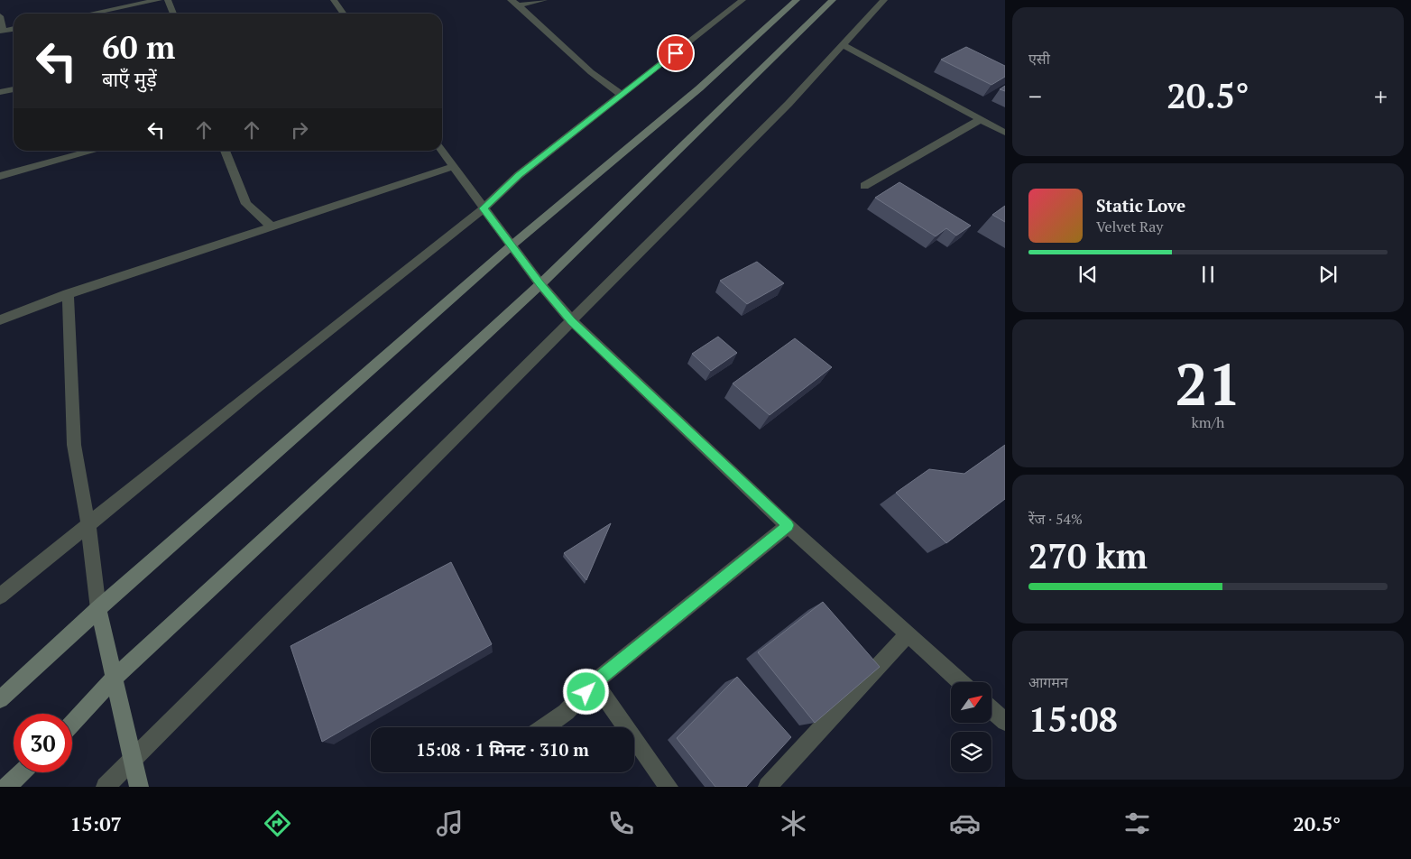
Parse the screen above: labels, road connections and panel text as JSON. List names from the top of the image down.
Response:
{
  "north": "top right",
  "page": {
    "tile": [
      "एसी",
      ["21", "km/h"],
      ["रेंज · 54%", "270 km"],
      ["आगमन", "15:08"]
    ],
    "turn": ["60 m", "बाएँ मुड़ें"],
    "heat": ["−", "20.5°", "+"],
    "song": ["Static Love", "Velvet Ray"],
    "limit": "30",
    "trip": "15:08 · 1 मिनट · 310 m",
    "tabs": ["15:07", "20.5°"]
  }
}
